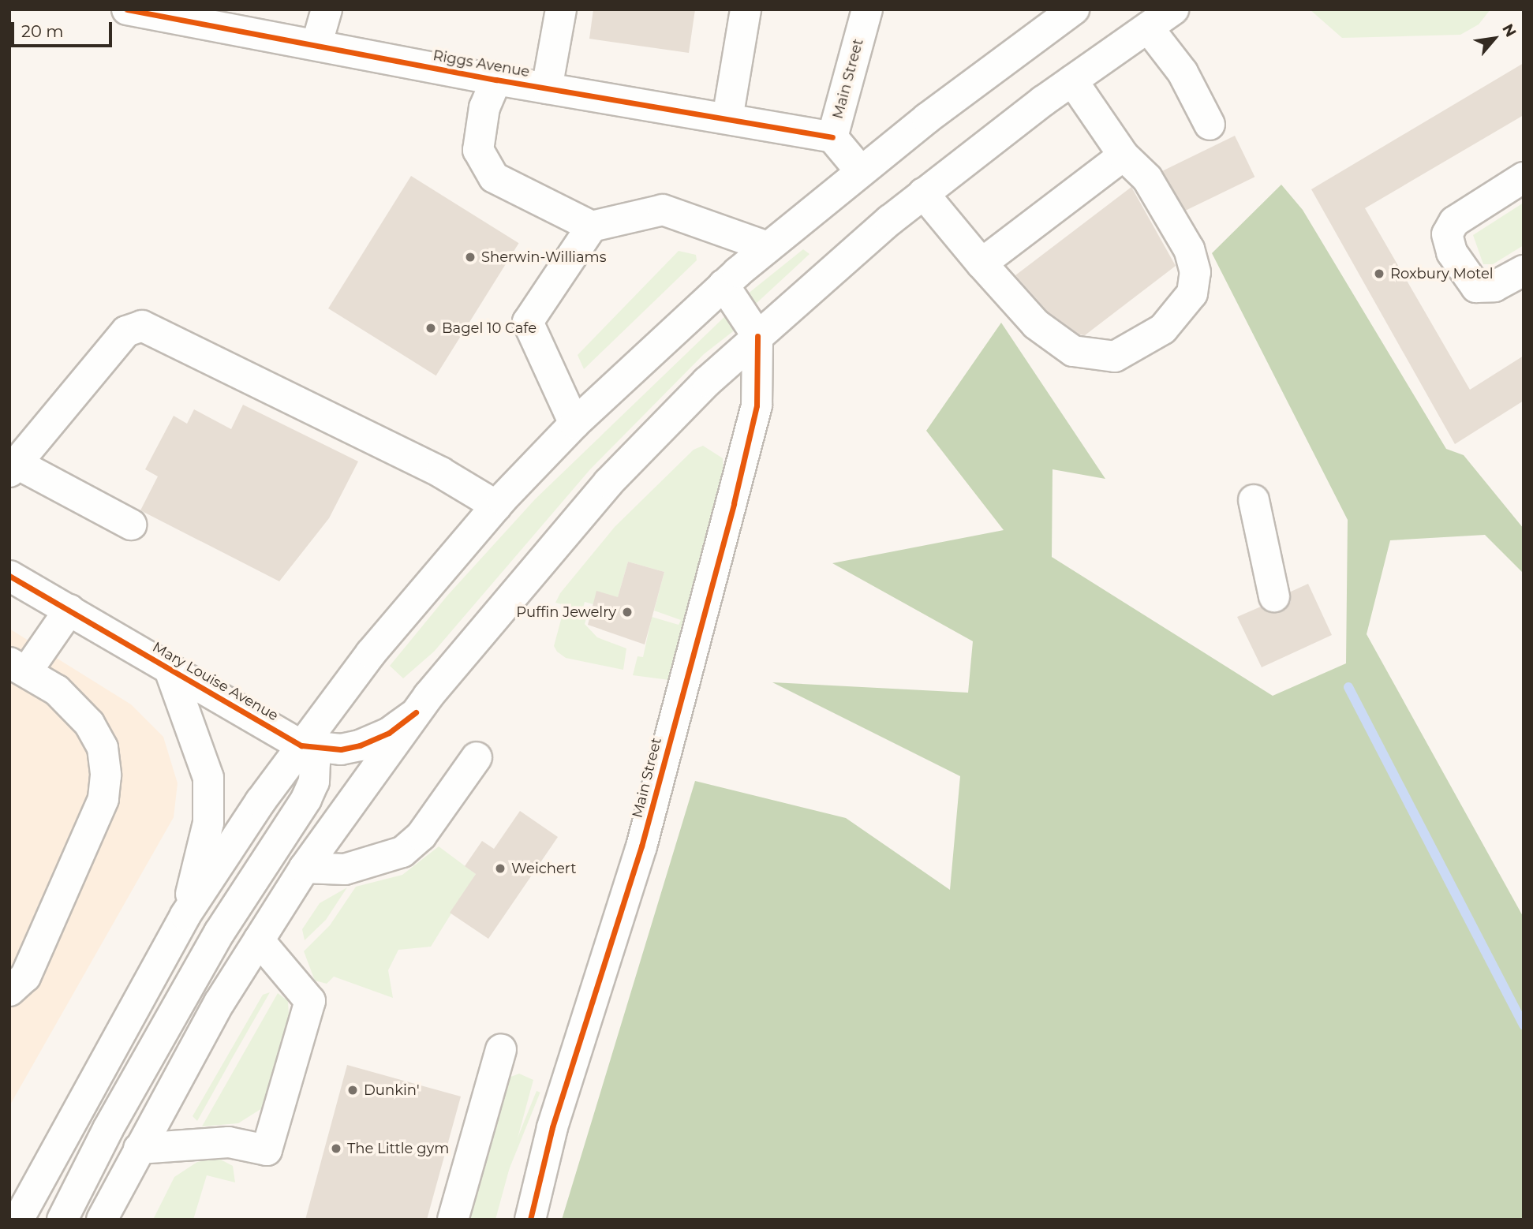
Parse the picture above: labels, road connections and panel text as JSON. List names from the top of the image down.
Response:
{
  "streets": {
    "main road": ["Riggs Avenue", "Main Street", "Mary Louise Avenue"]
  },
  "crossings": [
    ["Riggs Avenue", "Main Street"]
  ],
  "places": [
    "Sherwin-Williams",
    "Roxbury Motel",
    "Bagel 10 Cafe",
    "Puffin Jewelry",
    "Weichert",
    "Dunkin'",
    "The Little gym"
  ],
  "scale_bar": "20 m",
  "north": "top right"
}
